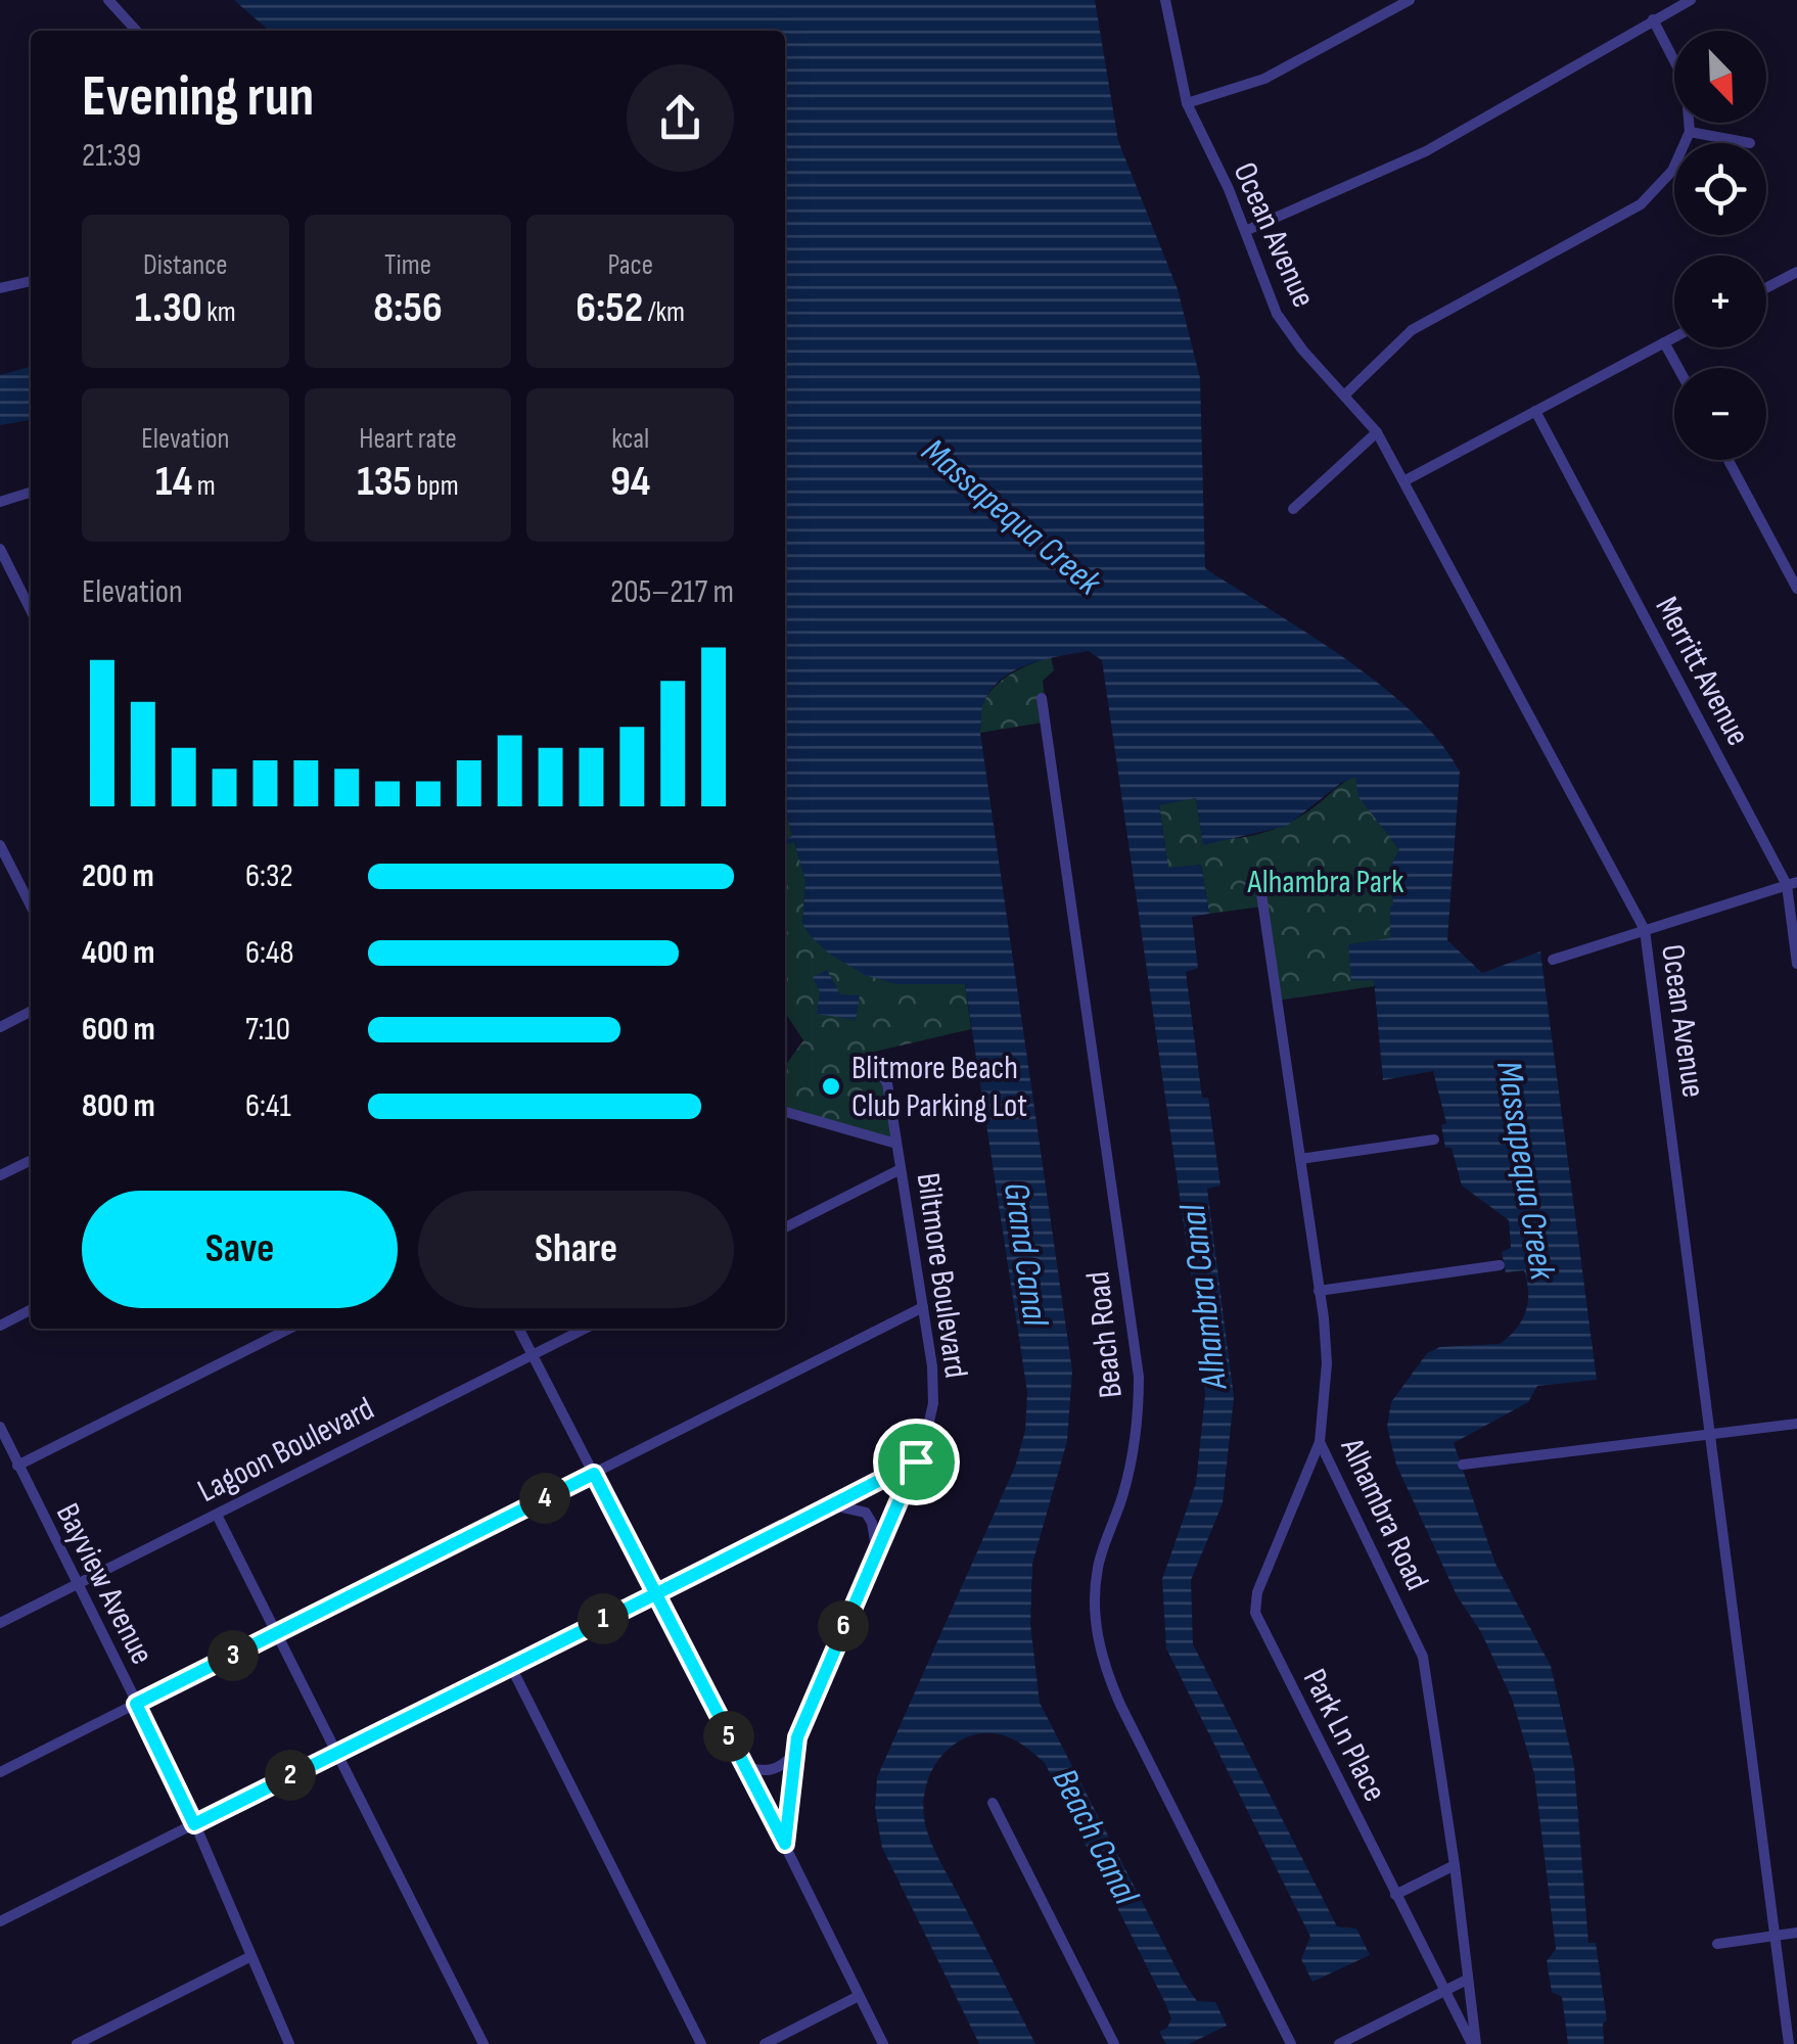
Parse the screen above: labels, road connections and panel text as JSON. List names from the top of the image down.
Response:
{
  "streets": {
    "street": [
      "Ocean Avenue",
      "Merritt Avenue",
      "Biltmore Boulevard",
      "Beach Road",
      "Lagoon Boulevard",
      "Alhambra Road",
      "Bayview Avenue",
      "Park Ln Place"
    ]
  },
  "crossings": [
    ["Lagoon Boulevard", "Bayview Avenue"],
    ["Alhambra Road", "Park Ln Place"]
  ],
  "water": [
    "Massapequa Creek",
    "Grand Canal",
    "Alhambra Canal",
    "Beach Canal"
  ],
  "parks": ["Alhambra Park"],
  "places": ["Blitmore Beach Club Parking Lot"],
  "north": "bottom right",
  "page": {
    "map_buttons": ["+", "−"],
    "heading": ["Evening run", "21:39"],
    "stats": [
      ["Distance", "1.30 km"],
      ["Time", "8:56"],
      ["Pace", "6:52 /km"],
      ["Elevation", "14 m"],
      ["Heart rate", "135 bpm"],
      ["kcal", "94"]
    ],
    "chart": ["Elevation", "205–217 m"],
    "list": [
      {
        "name": "200 m",
        "note": "6:32"
      },
      {
        "name": "400 m",
        "note": "6:48"
      },
      {
        "name": "600 m",
        "note": "7:10"
      },
      {
        "name": "800 m",
        "note": "6:41"
      }
    ],
    "buttons": ["Save", "Share"],
    "pins": [
      "4",
      "1",
      "6",
      "3",
      "5",
      "2"
    ]
  }
}
